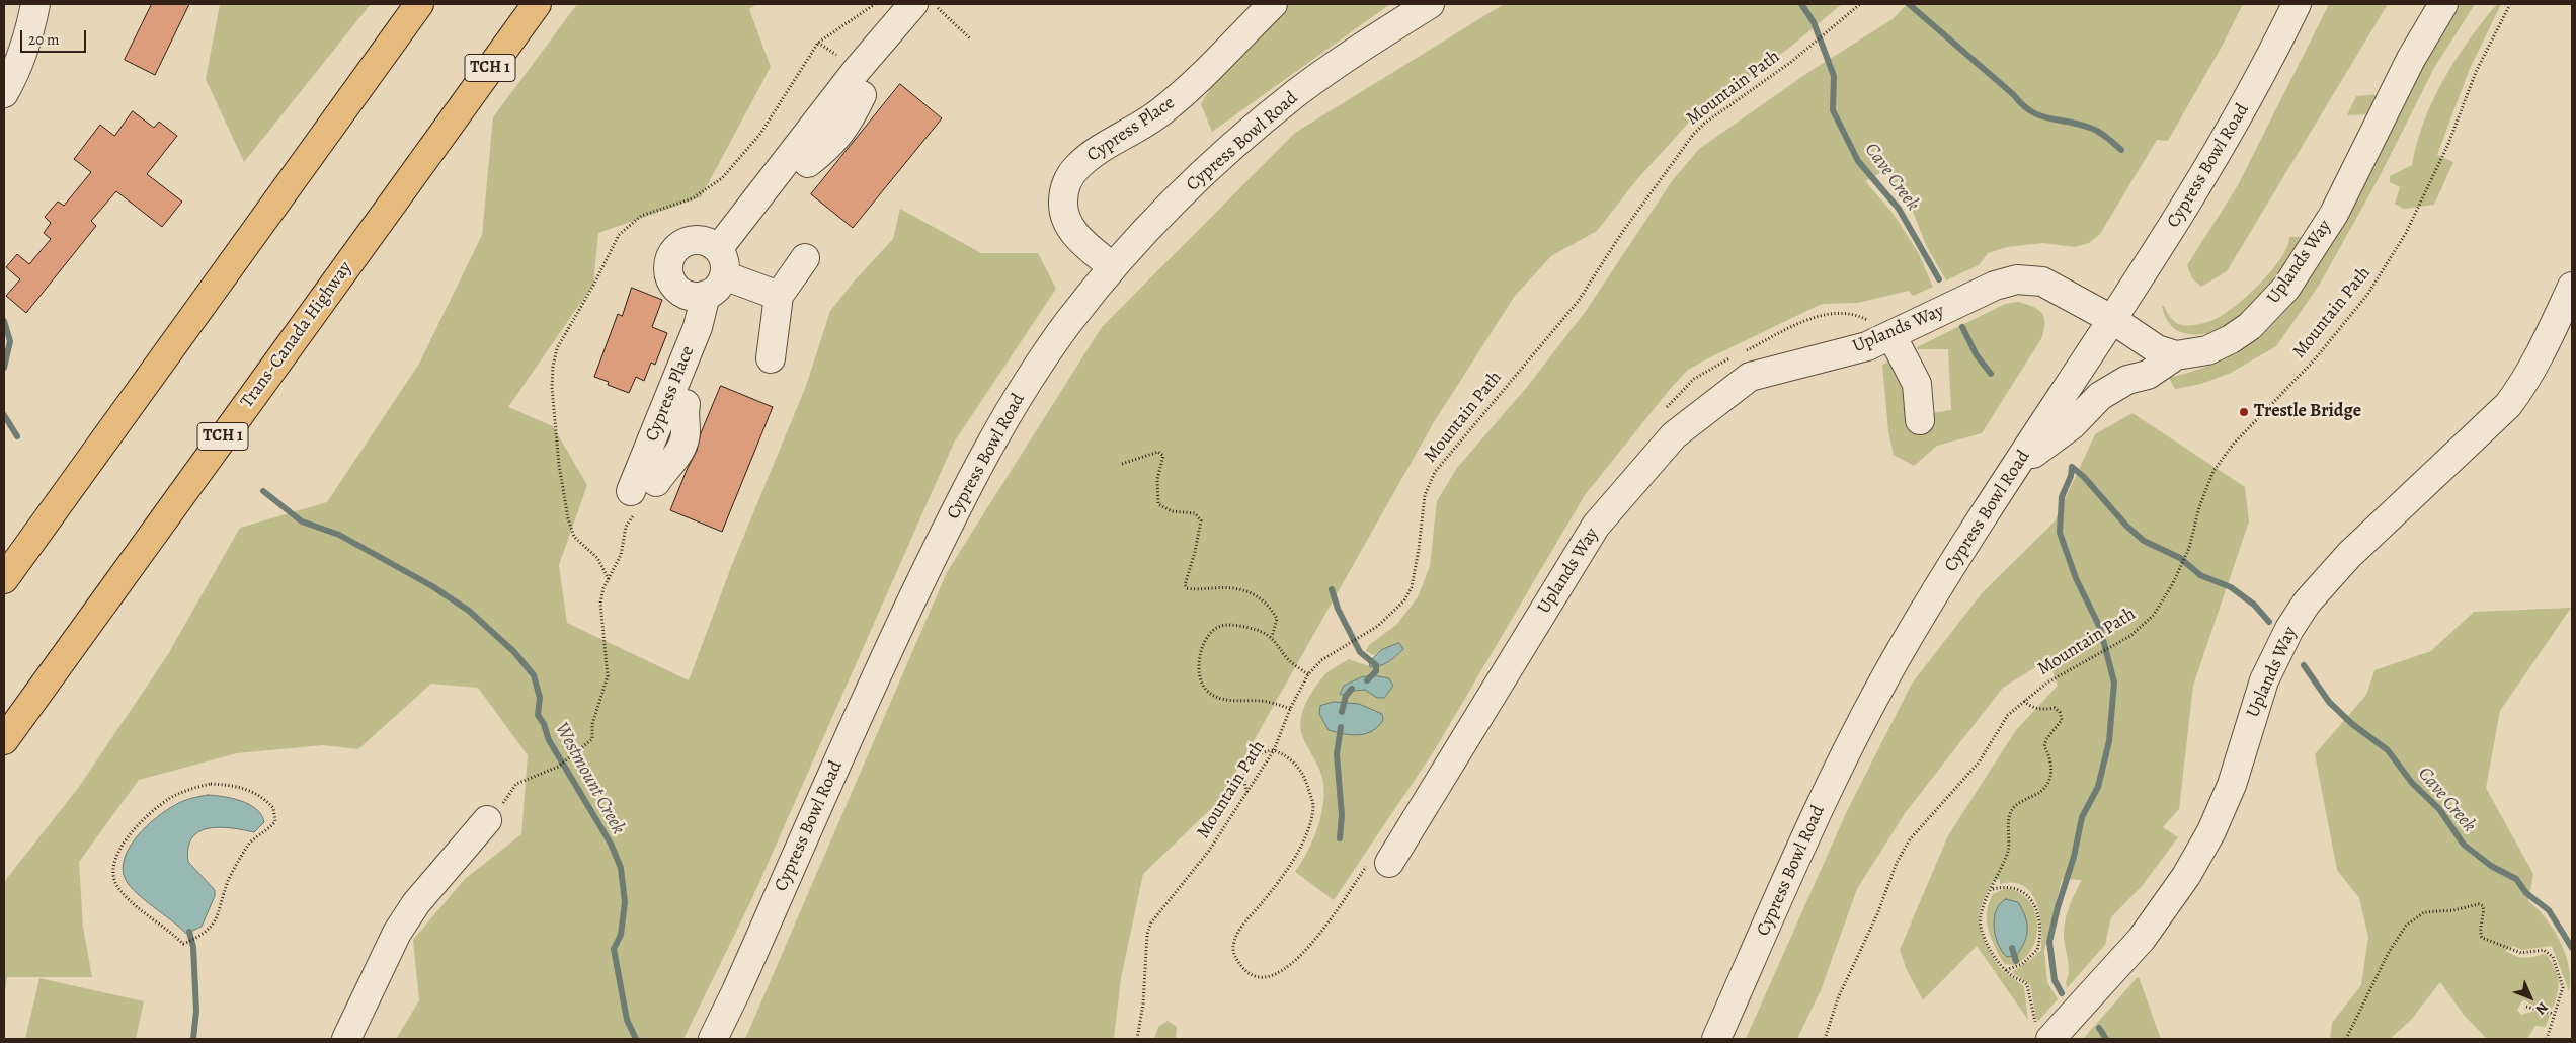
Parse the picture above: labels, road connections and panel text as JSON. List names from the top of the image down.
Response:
{
  "streets": {
    "highway": ["TCH 1", "Trans-Canada Highway"],
    "street": ["Cypress Place", "Cypress Bowl Road", "Uplands Way"],
    "path": ["Mountain Path"]
  },
  "crossings": [
    ["Cypress Place", "Cypress Bowl Road"],
    ["Cypress Bowl Road", "Uplands Way"]
  ],
  "water": ["Cave Creek", "Westmount Creek"],
  "places": ["Trestle Bridge"],
  "scale_bar": "20 m",
  "north": "bottom right"
}
